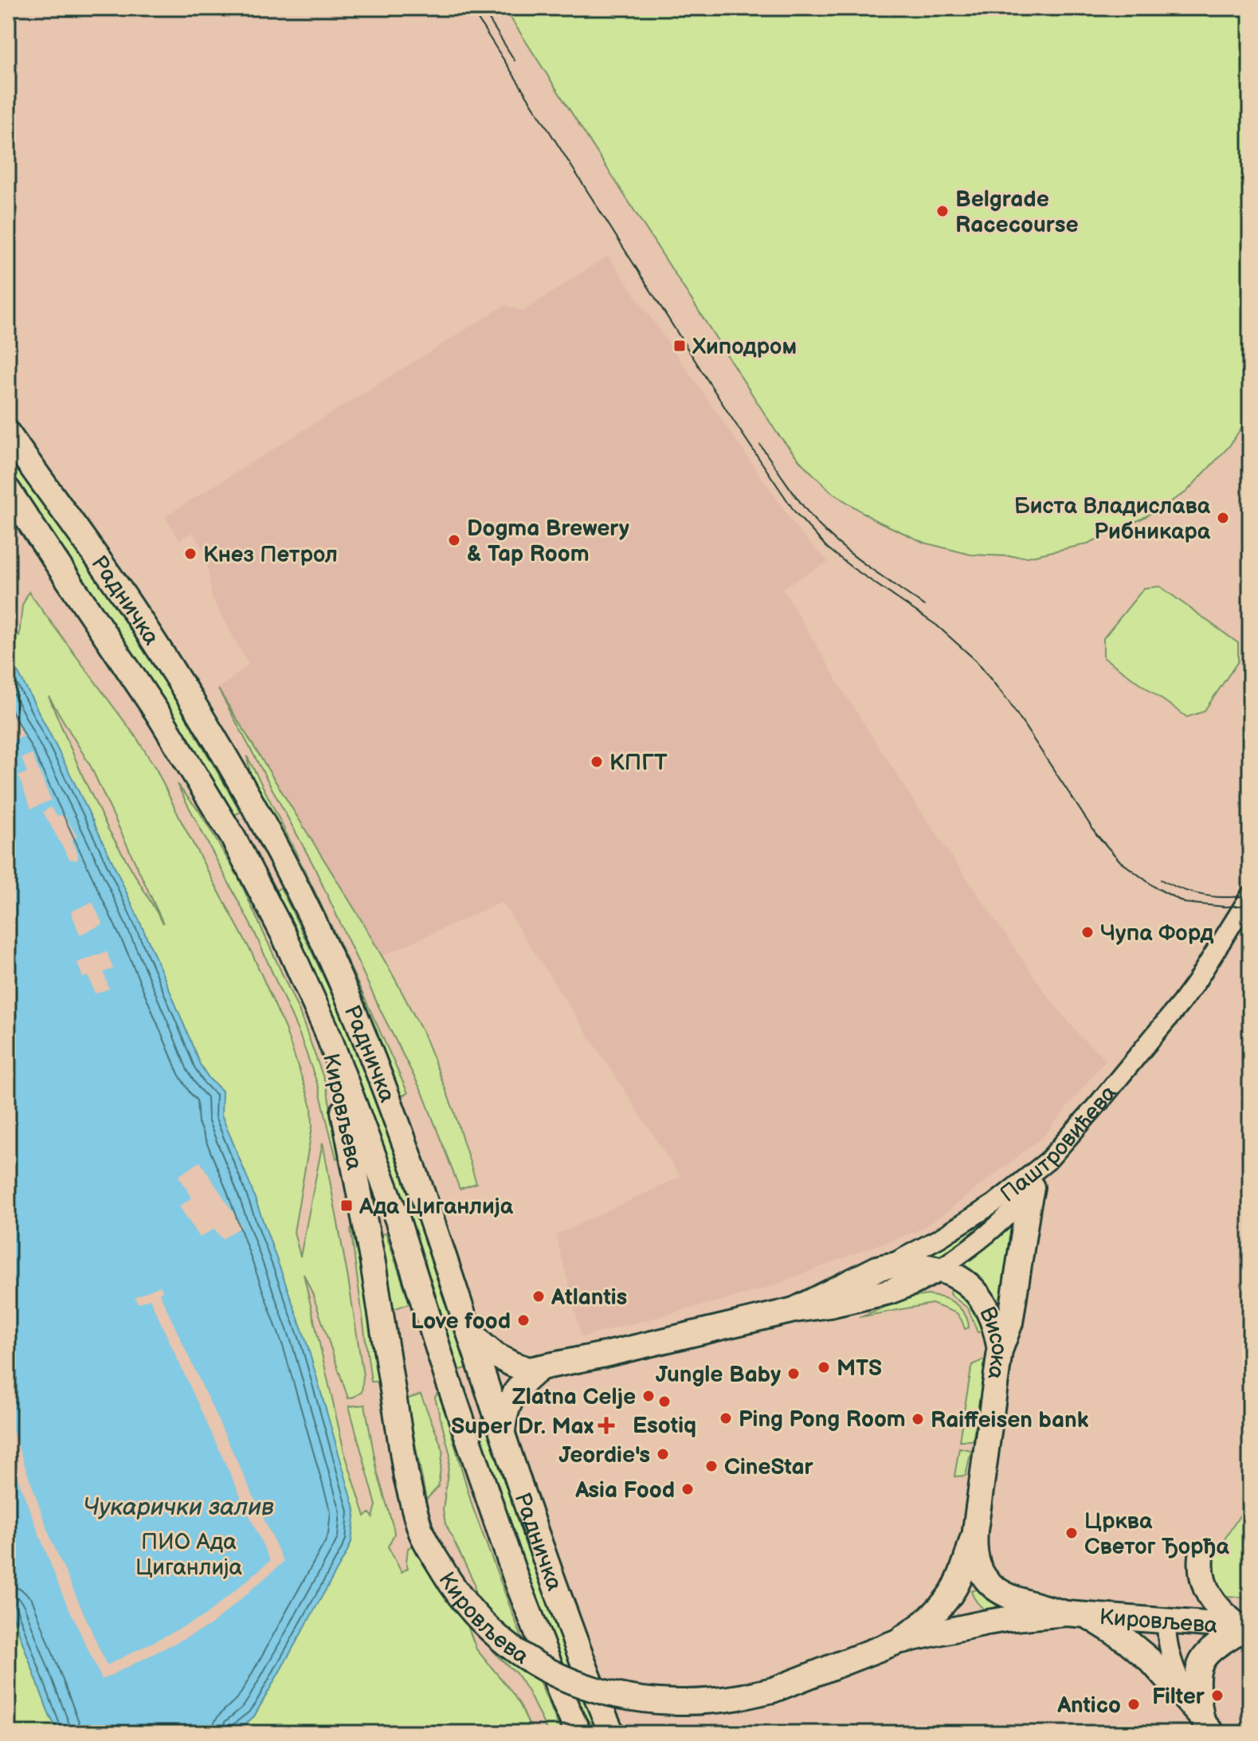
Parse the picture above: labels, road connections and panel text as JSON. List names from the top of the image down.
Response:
{
  "streets": {
    "main road": [
      "Радничка",
      "Кировљева",
      "Паштровићева",
      "Висока"
    ]
  },
  "crossings": [
    ["Радничка", "Кировљева"],
    ["Радничка", "Паштровићева"],
    ["Кировљева", "Висока"],
    ["Паштровићева", "Висока"]
  ],
  "water": ["Чукарички залив"],
  "parks": ["ПИО Ада Циганлија"],
  "places": {
    "other": [
      "Belgrade Racecourse",
      "Биста Владислава Рибникара",
      "Dogma Brewery & Tap Room",
      "Кнез Петрол",
      "КПГТ",
      "Чупа Форд",
      "Atlantis",
      "Love food",
      "MTS",
      "Jungle Baby",
      "Zlatna Celje",
      "Esotiq",
      "Ping Pong Room",
      "Raiffeisen bank",
      "Jeordie's",
      "CineStar",
      "Asia Food",
      "Црква Светог Ђорђа",
      "Filter",
      "Antico"
    ],
    "transit": ["Хиподром", "Ада Циганлија"],
    "health": ["Super Dr. Max"]
  }
}
